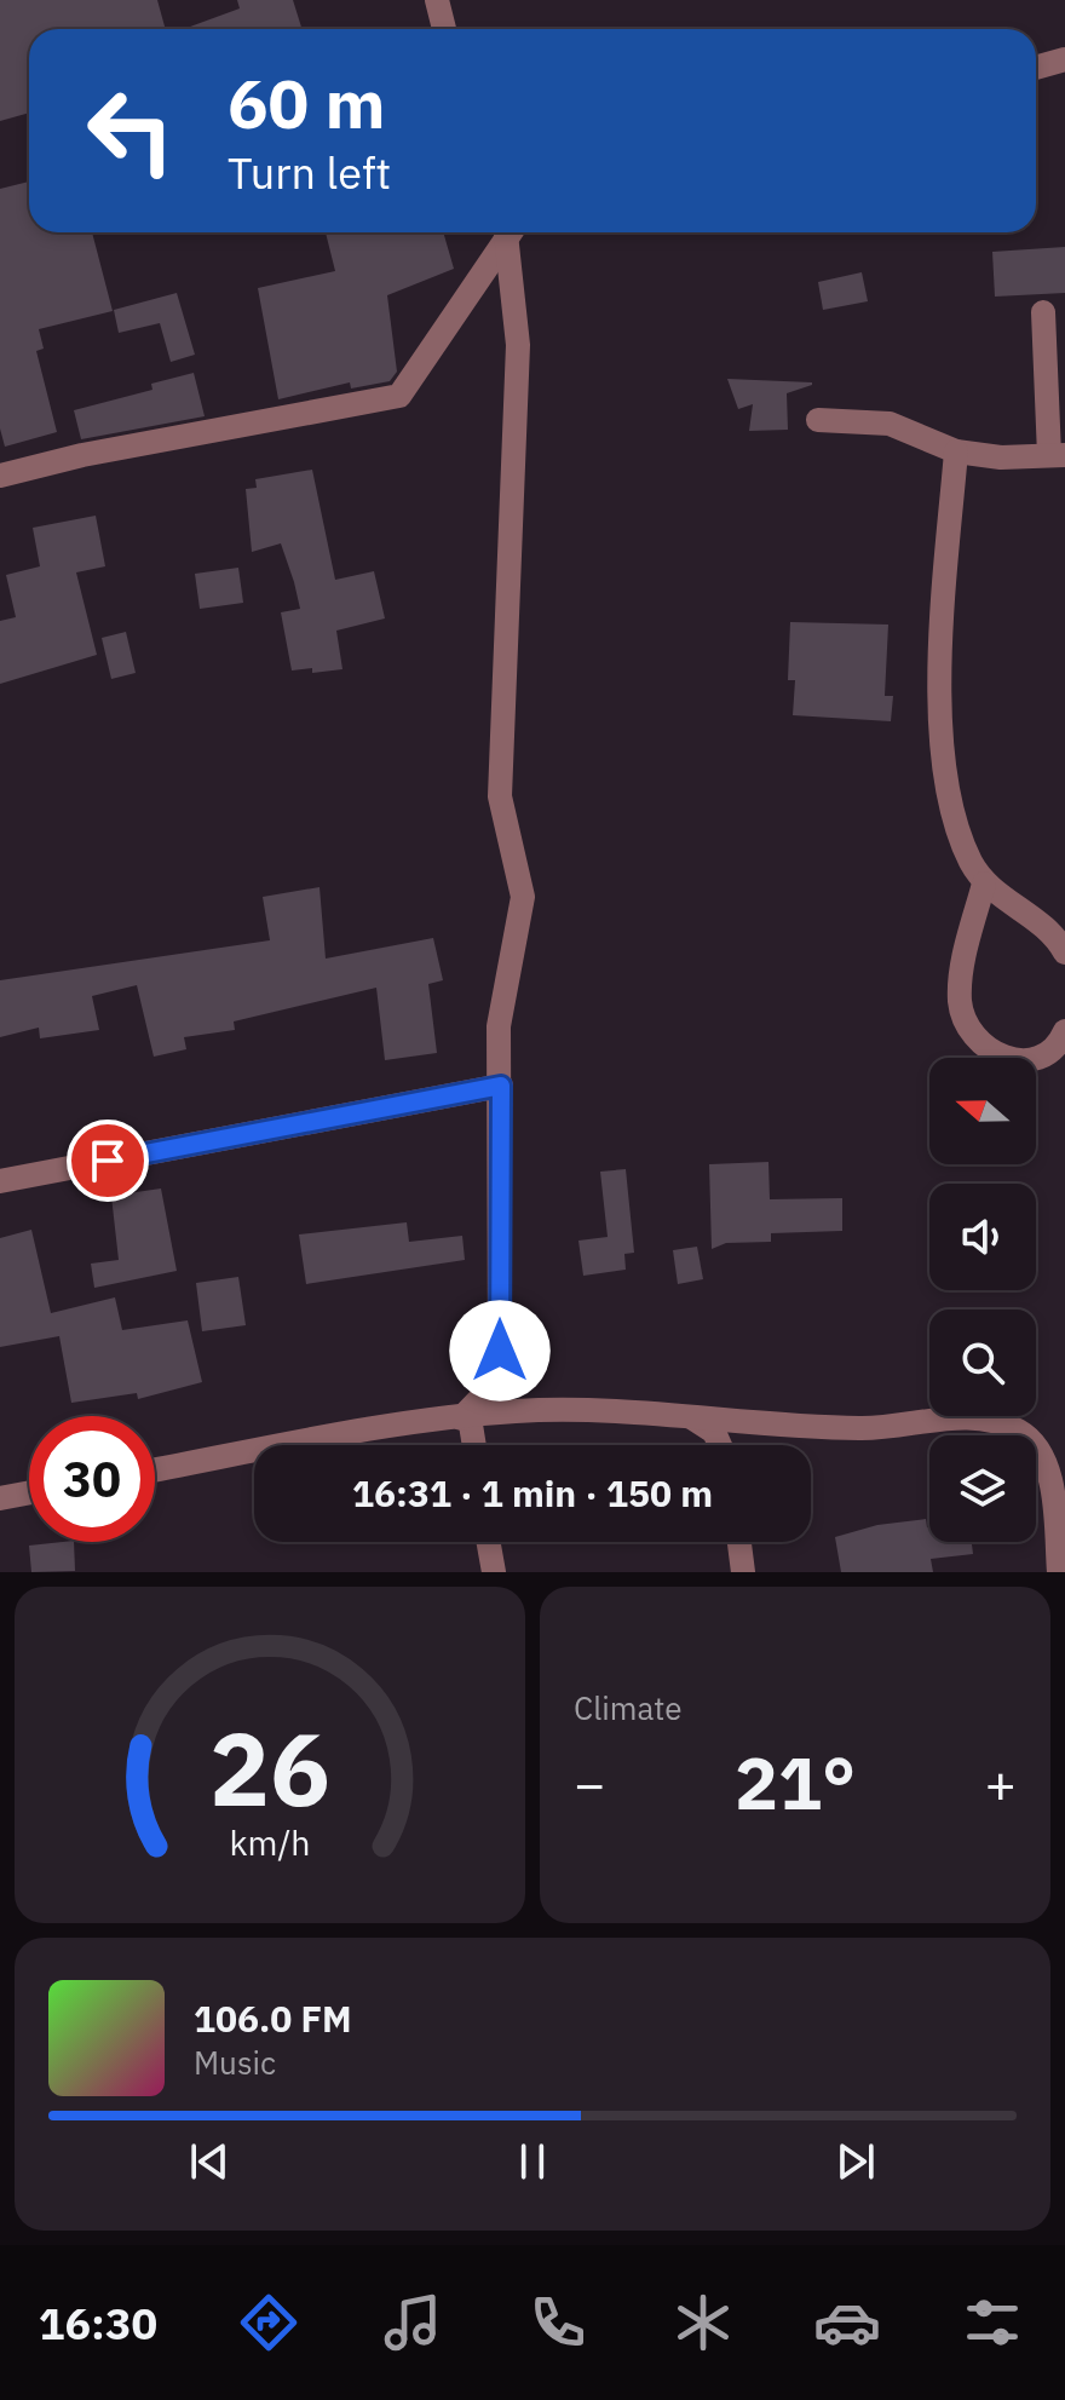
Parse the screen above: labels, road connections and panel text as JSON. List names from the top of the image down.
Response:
{
  "north": "left",
  "page": {
    "turn": ["60 m", "Turn left"],
    "limit": "30",
    "trip": "16:31 · 1 min · 150 m",
    "tile": "Climate",
    "heat": ["−", "21°", "+"],
    "song": ["106.0 FM", "Music"],
    "tabs": "16:30",
    "gauge": ["26", "km/h"]
  }
}
